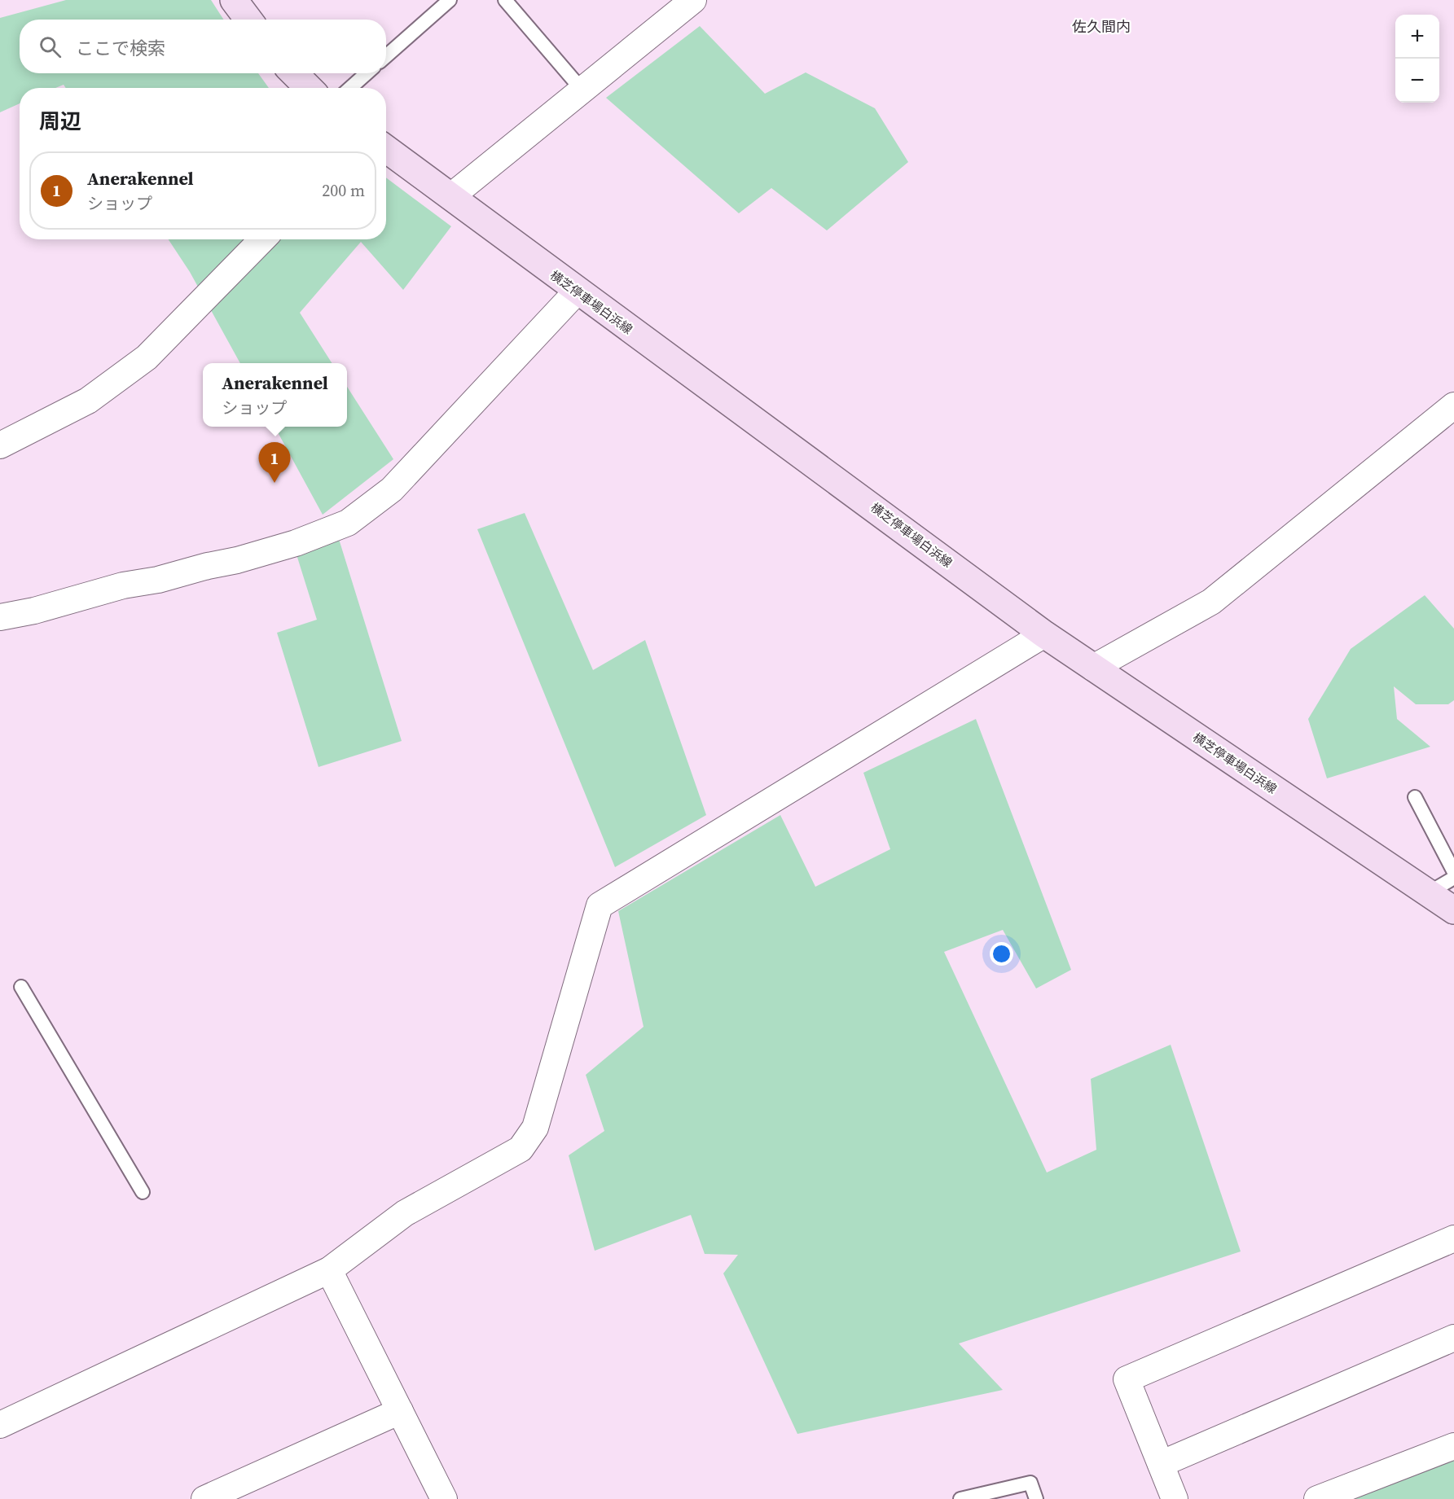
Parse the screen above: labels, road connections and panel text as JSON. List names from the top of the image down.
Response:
{
  "streets": {
    "main road": ["横芝停車場白浜線"]
  },
  "districts": ["佐久間内"],
  "page": {
    "map_buttons": ["+", "−"],
    "search": "ここで検索",
    "heading": "周辺",
    "list": [
      {
        "mark": "1",
        "name": "Anerakennel",
        "note": "ショップ",
        "value": "200 m"
      }
    ],
    "popup": ["Anerakennel", "ショップ"],
    "pins": "1"
  }
}
